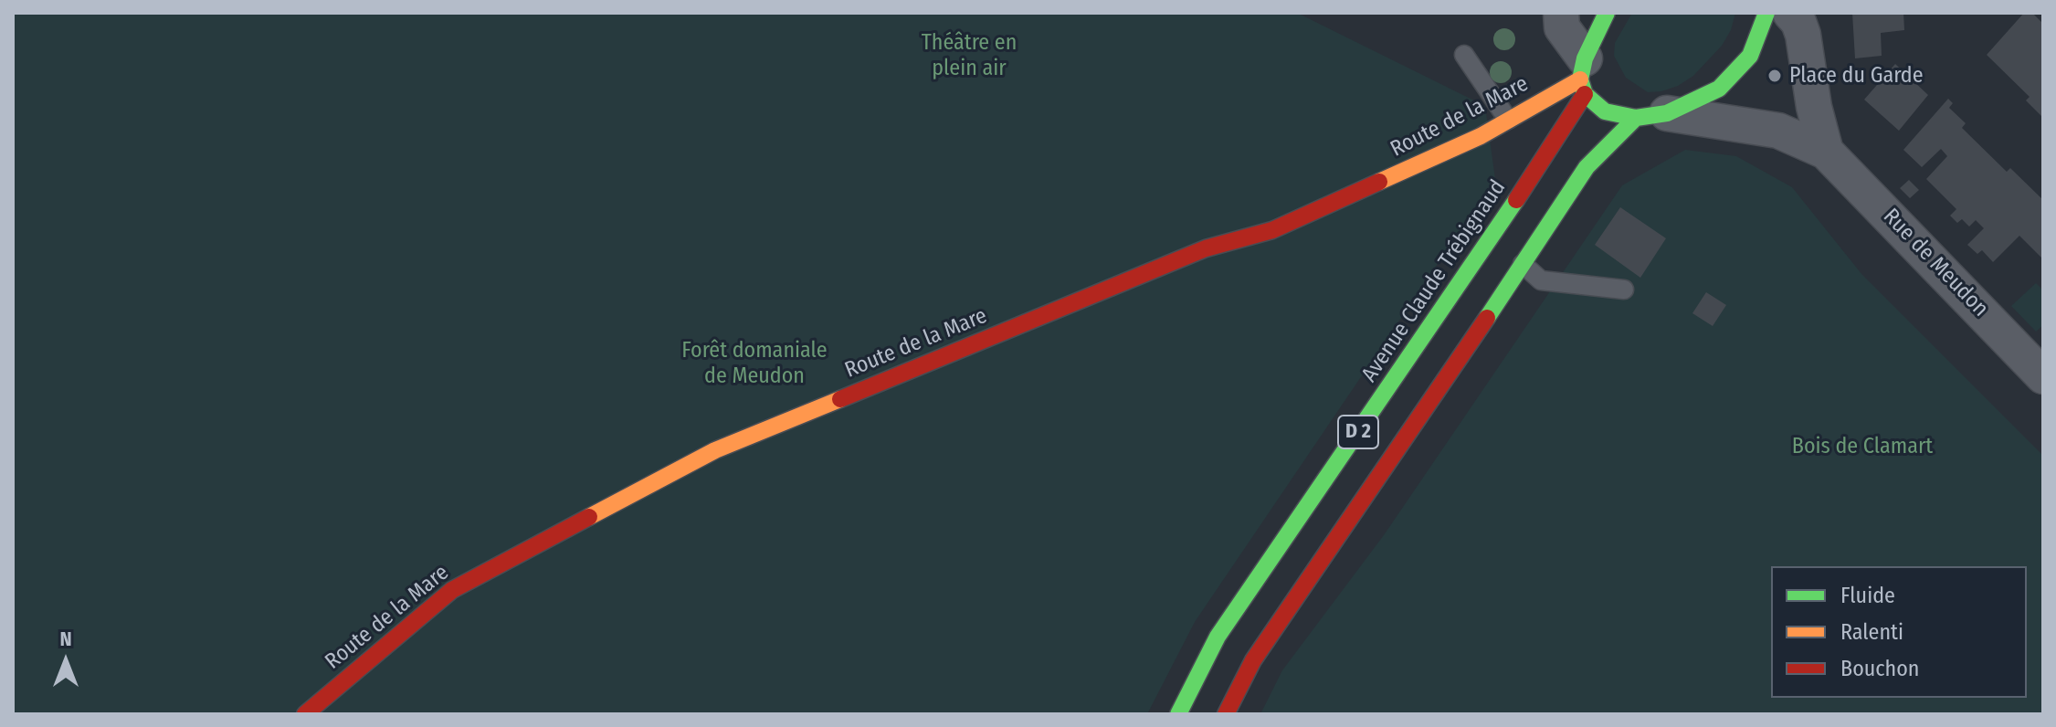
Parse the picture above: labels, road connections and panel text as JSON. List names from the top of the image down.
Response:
{
  "streets": {
    "main road": ["Route de la Mare", "Avenue Claude Trébignaud", "D 2"],
    "street": ["Rue de Meudon"]
  },
  "crossings": [
    ["Route de la Mare", "Avenue Claude Trébignaud"],
    ["Rue de Meudon", "D 2"]
  ],
  "parks": ["Théâtre en plein air", "Forêt domaniale de Meudon", "Bois de Clamart"],
  "places": ["Place du Garde"],
  "legend": ["Fluide", "Ralenti", "Bouchon"],
  "north": "top"
}
